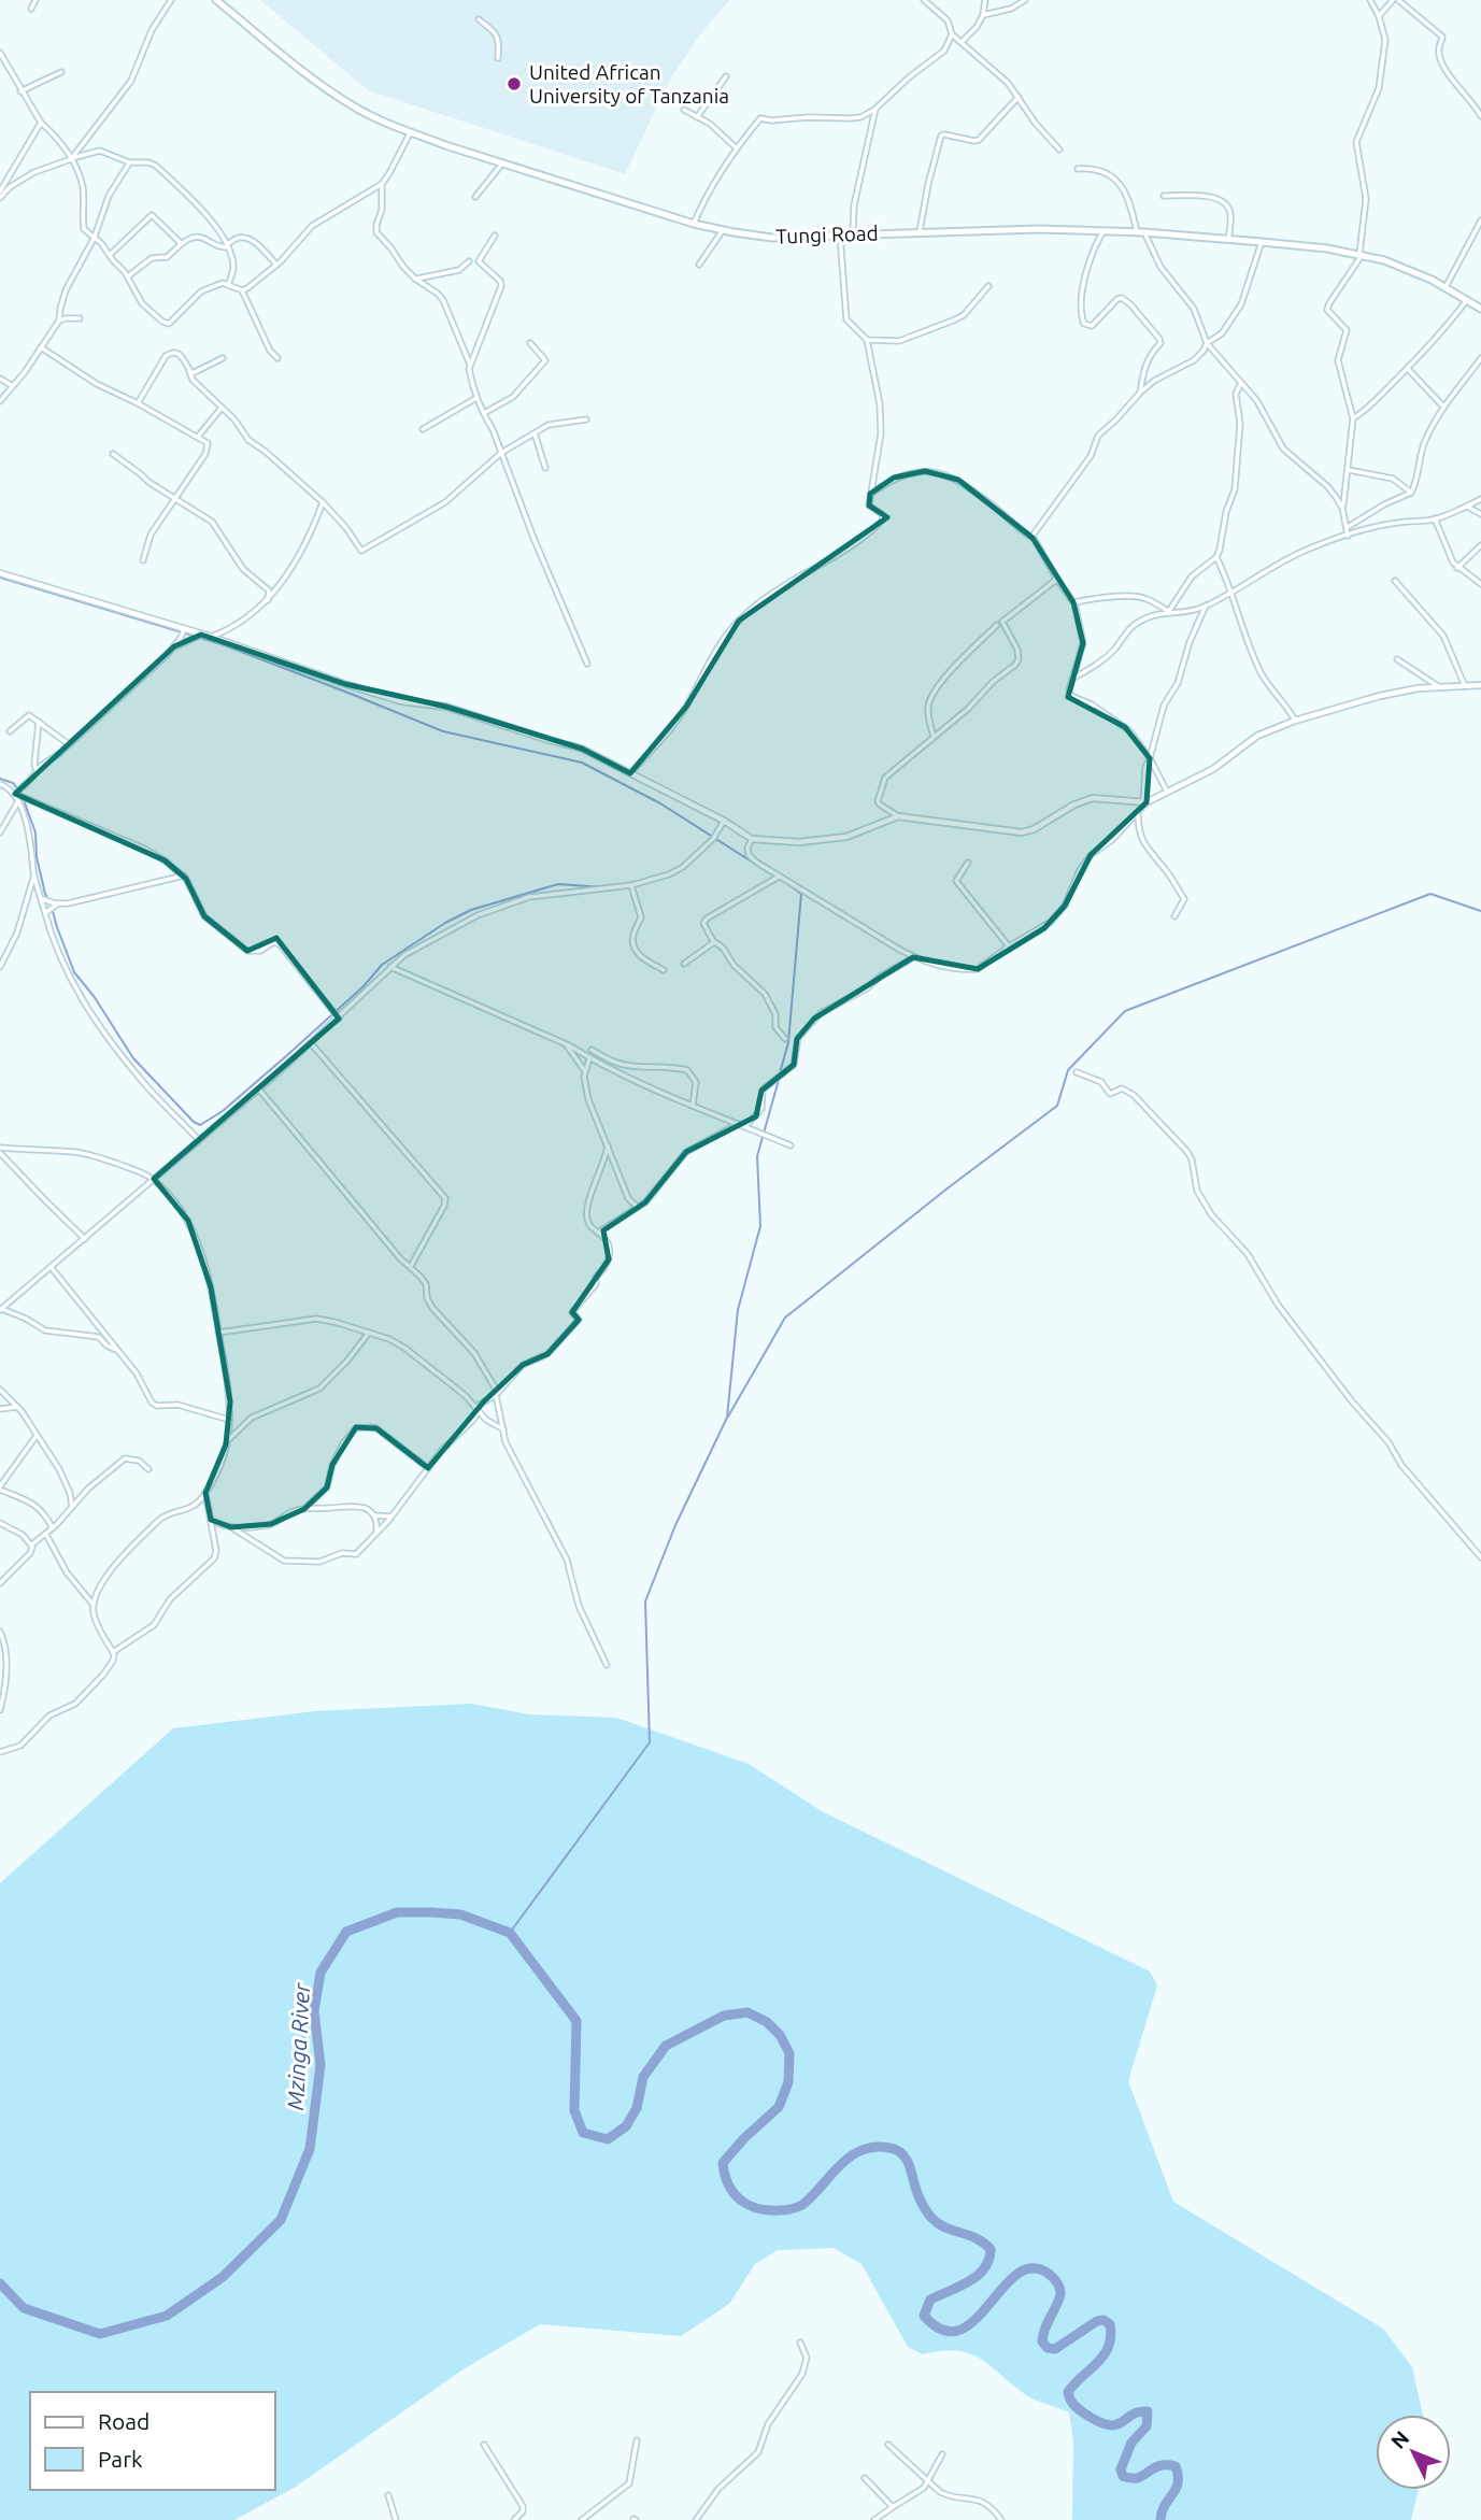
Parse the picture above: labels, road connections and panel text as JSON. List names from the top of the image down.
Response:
{
  "streets": {
    "main road": ["Tungi Road"]
  },
  "water": ["Mzinga River"],
  "places": ["United African University of Tanzania"],
  "legend": ["Road", "Park"],
  "north": "top left"
}
